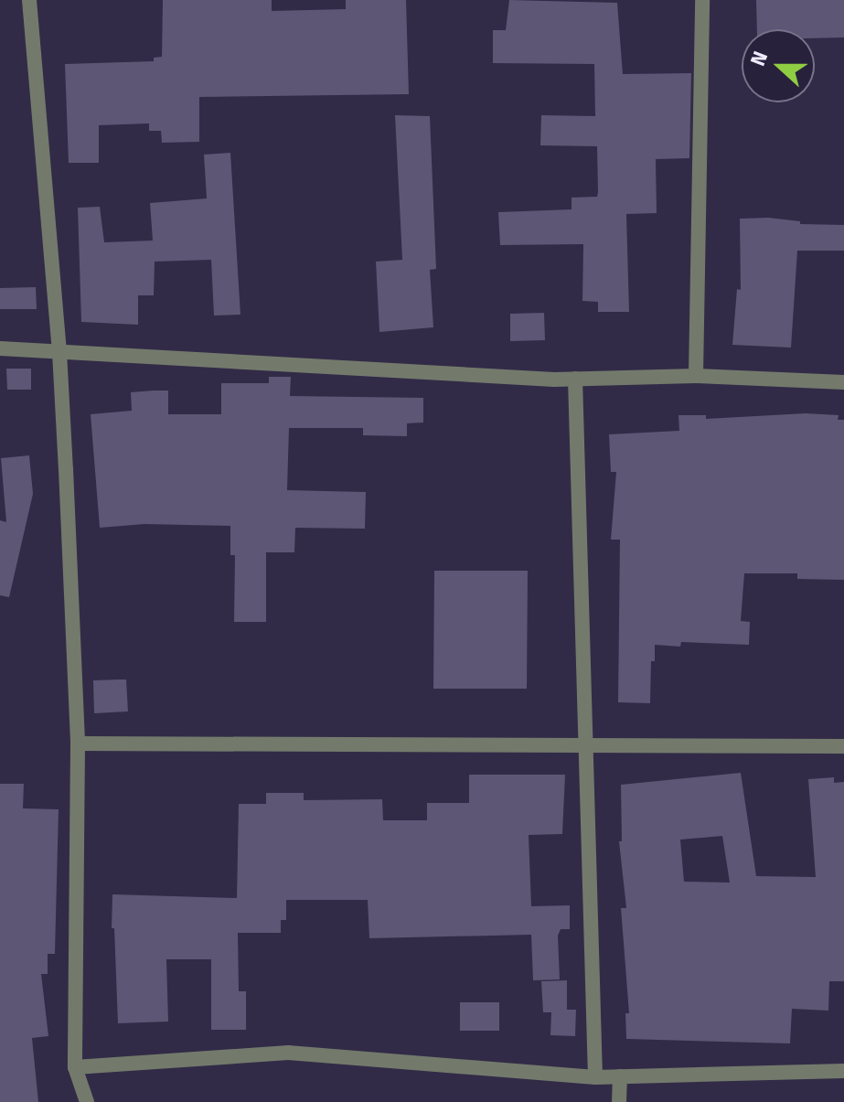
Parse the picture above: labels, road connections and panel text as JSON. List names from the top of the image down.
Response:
{
  "north": "left"
}
